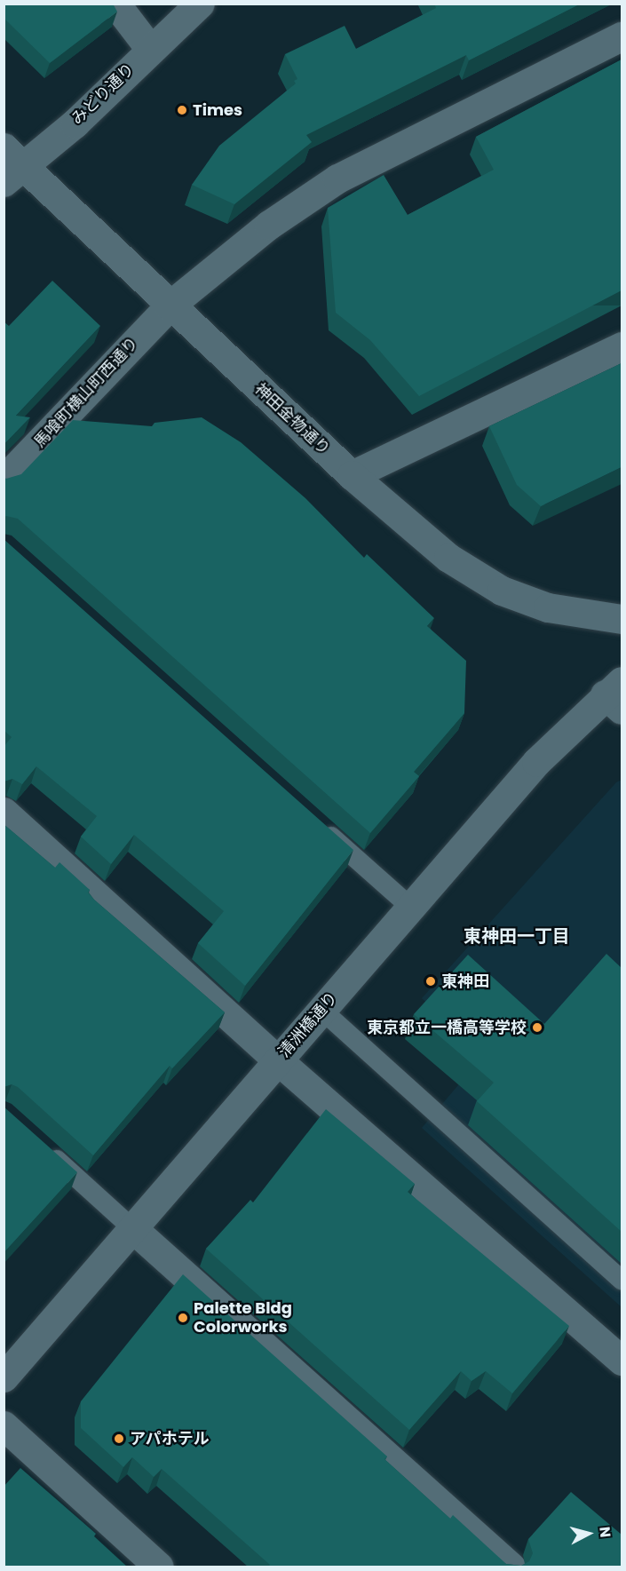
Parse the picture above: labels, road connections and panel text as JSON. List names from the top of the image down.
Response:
{
  "streets": {
    "street": [
      "みどり通り",
      "馬喰町横山町西通り",
      "神田金物通り",
      "清洲橋通り"
    ]
  },
  "crossings": [
    ["みどり通り", "神田金物通り"],
    ["馬喰町横山町西通り", "神田金物通り"]
  ],
  "districts": ["東神田一丁目"],
  "places": [
    "Times",
    "東神田",
    "東京都立一橋高等学校",
    "Palette Bldg Colorworks",
    "アパホテル"
  ],
  "north": "right"
}
